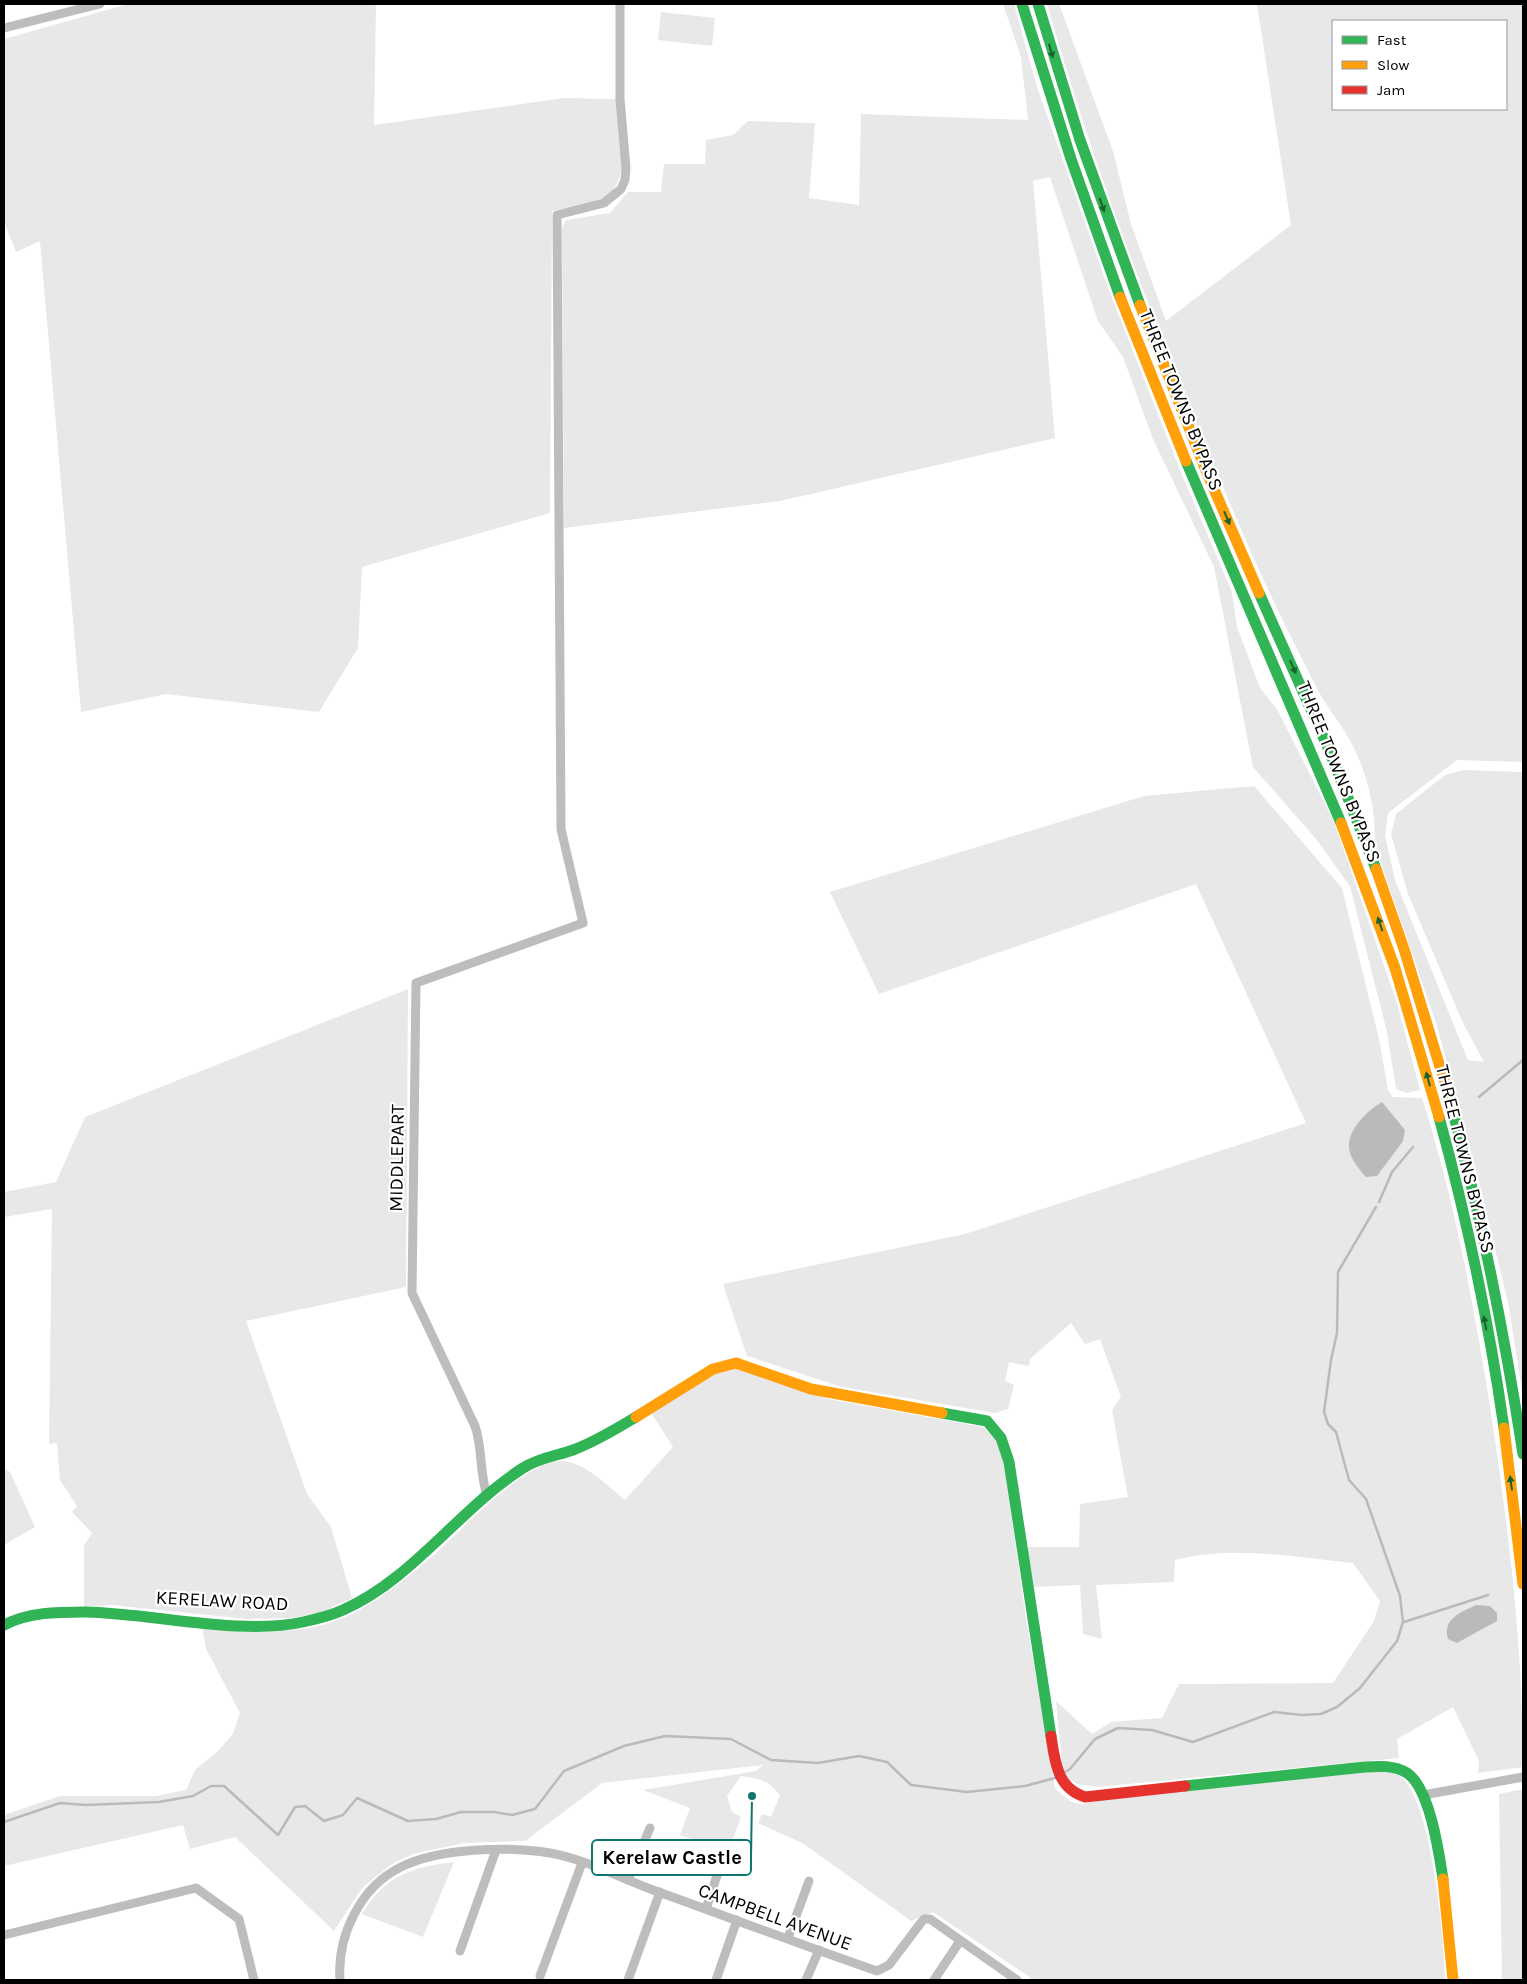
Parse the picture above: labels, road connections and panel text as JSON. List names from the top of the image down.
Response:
{
  "streets": {
    "main road": ["THREE TOWNS BYPASS", "KERELAW ROAD"],
    "street": ["MIDDLEPART", "CAMPBELL AVENUE"]
  },
  "crossings": [
    ["MIDDLEPART", "KERELAW ROAD"]
  ],
  "places": ["Kerelaw Castle"],
  "legend": ["Fast", "Slow", "Jam"]
}
